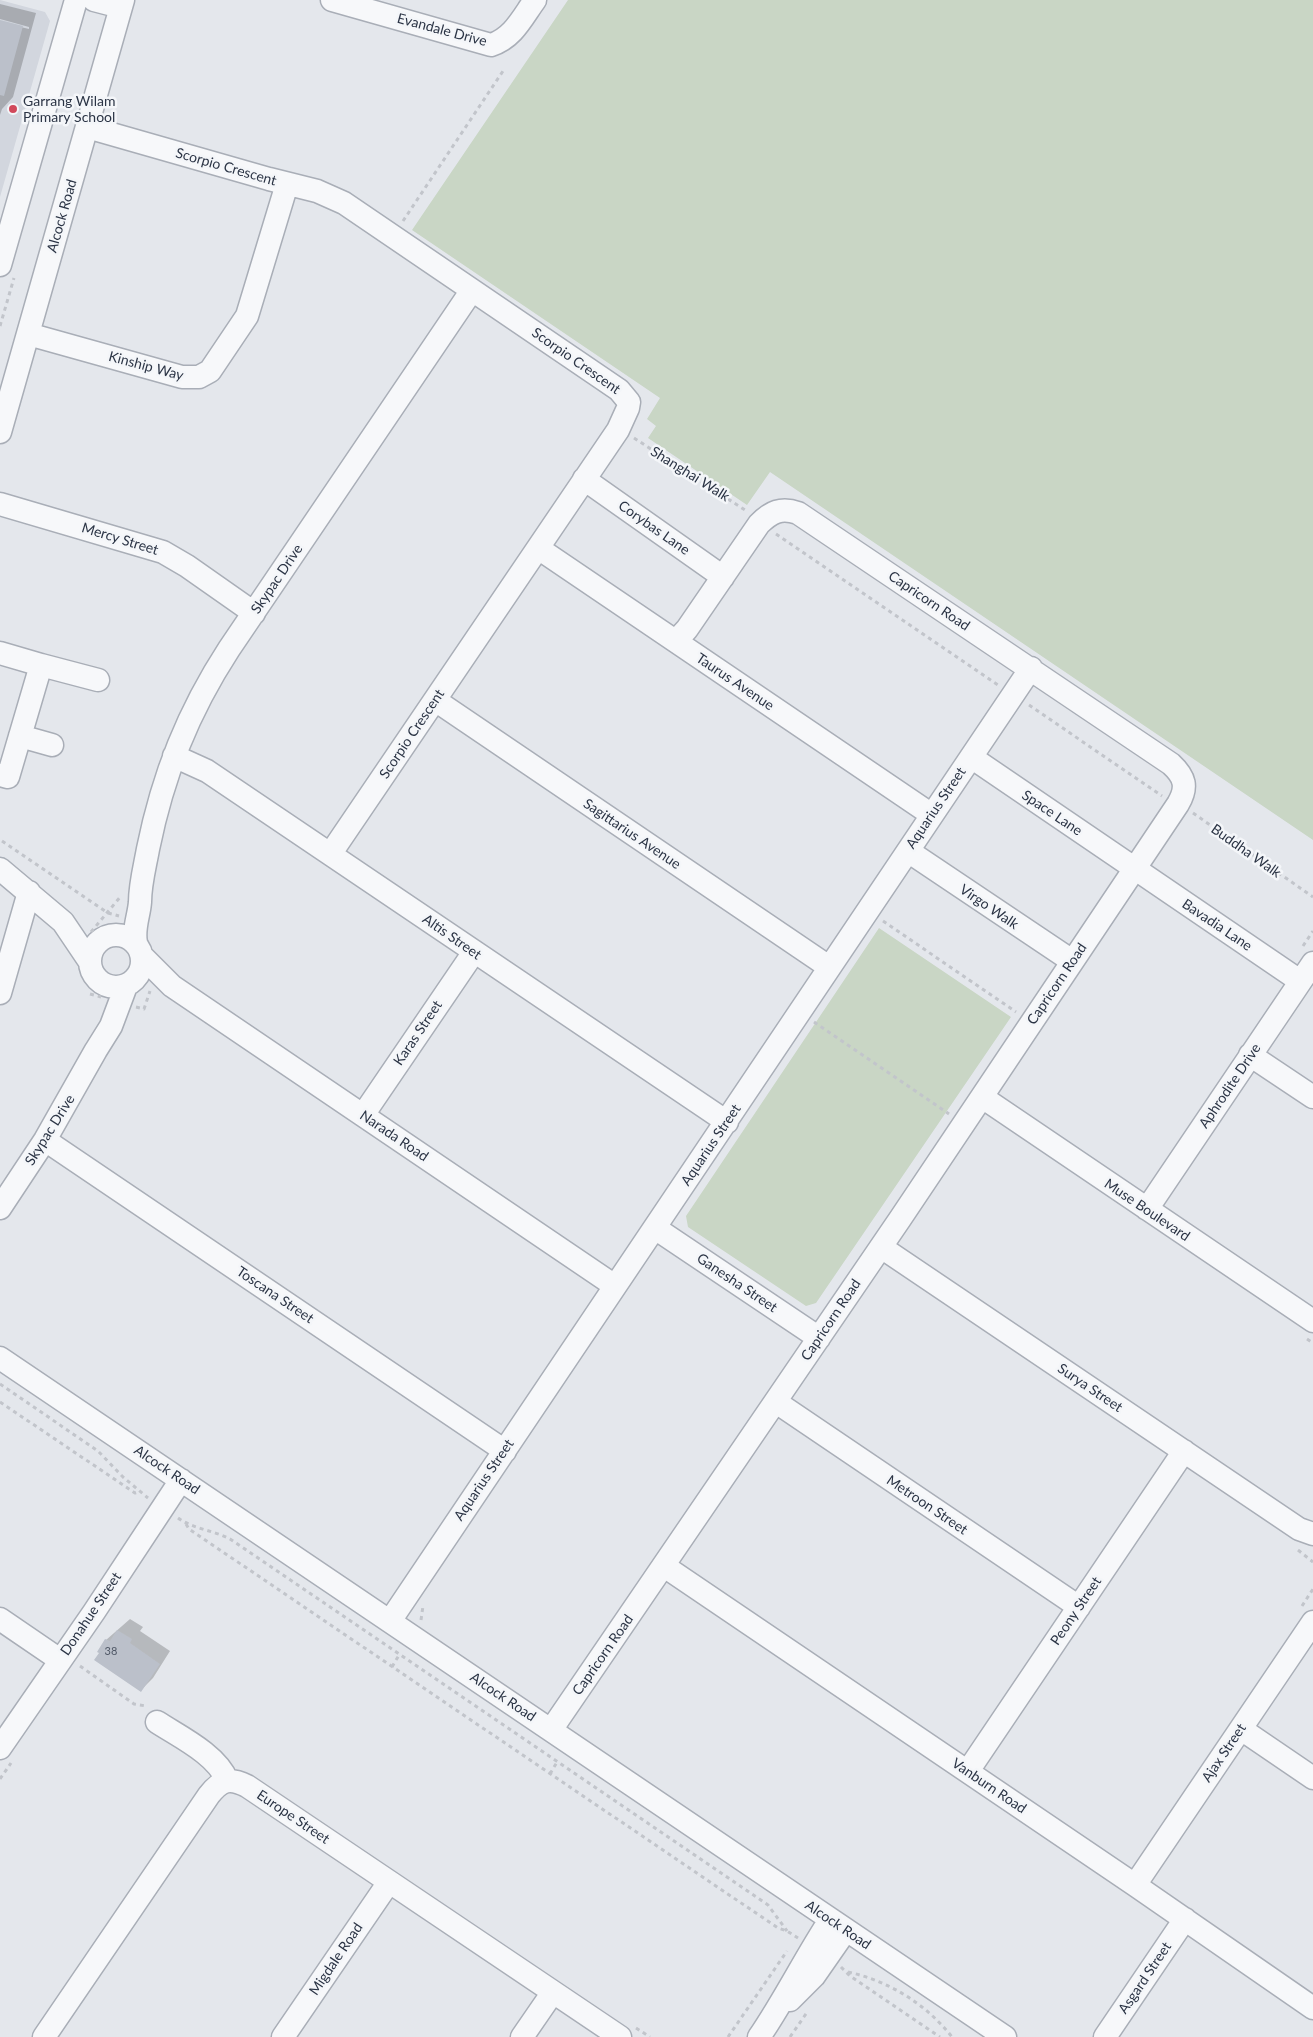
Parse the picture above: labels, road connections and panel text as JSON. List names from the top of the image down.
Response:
{
  "streets": {
    "street": [
      "Evandale Drive",
      "Scorpio Crescent",
      "Alcock Road",
      "Kinship Way",
      "Corybas Lane",
      "Mercy Street",
      "Skypac Drive",
      "Capricorn Road",
      "Taurus Avenue",
      "Aquarius Street",
      "Space Lane",
      "Sagittarius Avenue",
      "Virgo Walk",
      "Bavadia Lane",
      "Altis Street",
      "Karas Street",
      "Aphrodite Drive",
      "Narada Road",
      "Muse Boulevard",
      "Ganesha Street",
      "Toscana Street",
      "Surya Street",
      "Metroon Street",
      "Peony Street",
      "Donahue Street",
      "Ajax Street",
      "Vanburn Road",
      "Europe Street",
      "Migdale Road",
      "Asgard Street"
    ],
    "path": ["Shanghai Walk", "Buddha Walk"]
  },
  "crossings": [
    ["Scorpio Crescent", "Alcock Road"],
    ["Scorpio Crescent", "Kinship Way"],
    ["Scorpio Crescent", "Corybas Lane"],
    ["Scorpio Crescent", "Skypac Drive"],
    ["Scorpio Crescent", "Taurus Avenue"],
    ["Scorpio Crescent", "Sagittarius Avenue"],
    ["Scorpio Crescent", "Altis Street"],
    ["Alcock Road", "Kinship Way"],
    ["Alcock Road", "Capricorn Road"],
    ["Alcock Road", "Aquarius Street"],
    ["Alcock Road", "Donahue Street"],
    ["Corybas Lane", "Capricorn Road"],
    ["Mercy Street", "Skypac Drive"],
    ["Skypac Drive", "Altis Street"],
    ["Skypac Drive", "Narada Road"],
    ["Skypac Drive", "Toscana Street"],
    ["Capricorn Road", "Taurus Avenue"],
    ["Capricorn Road", "Aquarius Street"],
    ["Capricorn Road", "Space Lane"],
    ["Capricorn Road", "Buddha Walk"],
    ["Capricorn Road", "Virgo Walk"],
    ["Capricorn Road", "Bavadia Lane"],
    ["Capricorn Road", "Muse Boulevard"],
    ["Capricorn Road", "Ganesha Street"],
    ["Capricorn Road", "Surya Street"],
    ["Capricorn Road", "Metroon Street"],
    ["Capricorn Road", "Vanburn Road"],
    ["Taurus Avenue", "Aquarius Street"],
    ["Aquarius Street", "Space Lane"],
    ["Aquarius Street", "Sagittarius Avenue"],
    ["Aquarius Street", "Virgo Walk"],
    ["Aquarius Street", "Altis Street"],
    ["Aquarius Street", "Narada Road"],
    ["Aquarius Street", "Ganesha Street"],
    ["Aquarius Street", "Toscana Street"],
    ["Space Lane", "Bavadia Lane"],
    ["Bavadia Lane", "Aphrodite Drive"],
    ["Altis Street", "Karas Street"],
    ["Karas Street", "Narada Road"],
    ["Aphrodite Drive", "Muse Boulevard"],
    ["Surya Street", "Peony Street"],
    ["Metroon Street", "Peony Street"],
    ["Peony Street", "Vanburn Road"],
    ["Ajax Street", "Vanburn Road"],
    ["Vanburn Road", "Asgard Street"],
    ["Europe Street", "Migdale Road"]
  ],
  "places": ["Garrang Wilam Primary School"],
  "house_numbers": ["38"]
}
